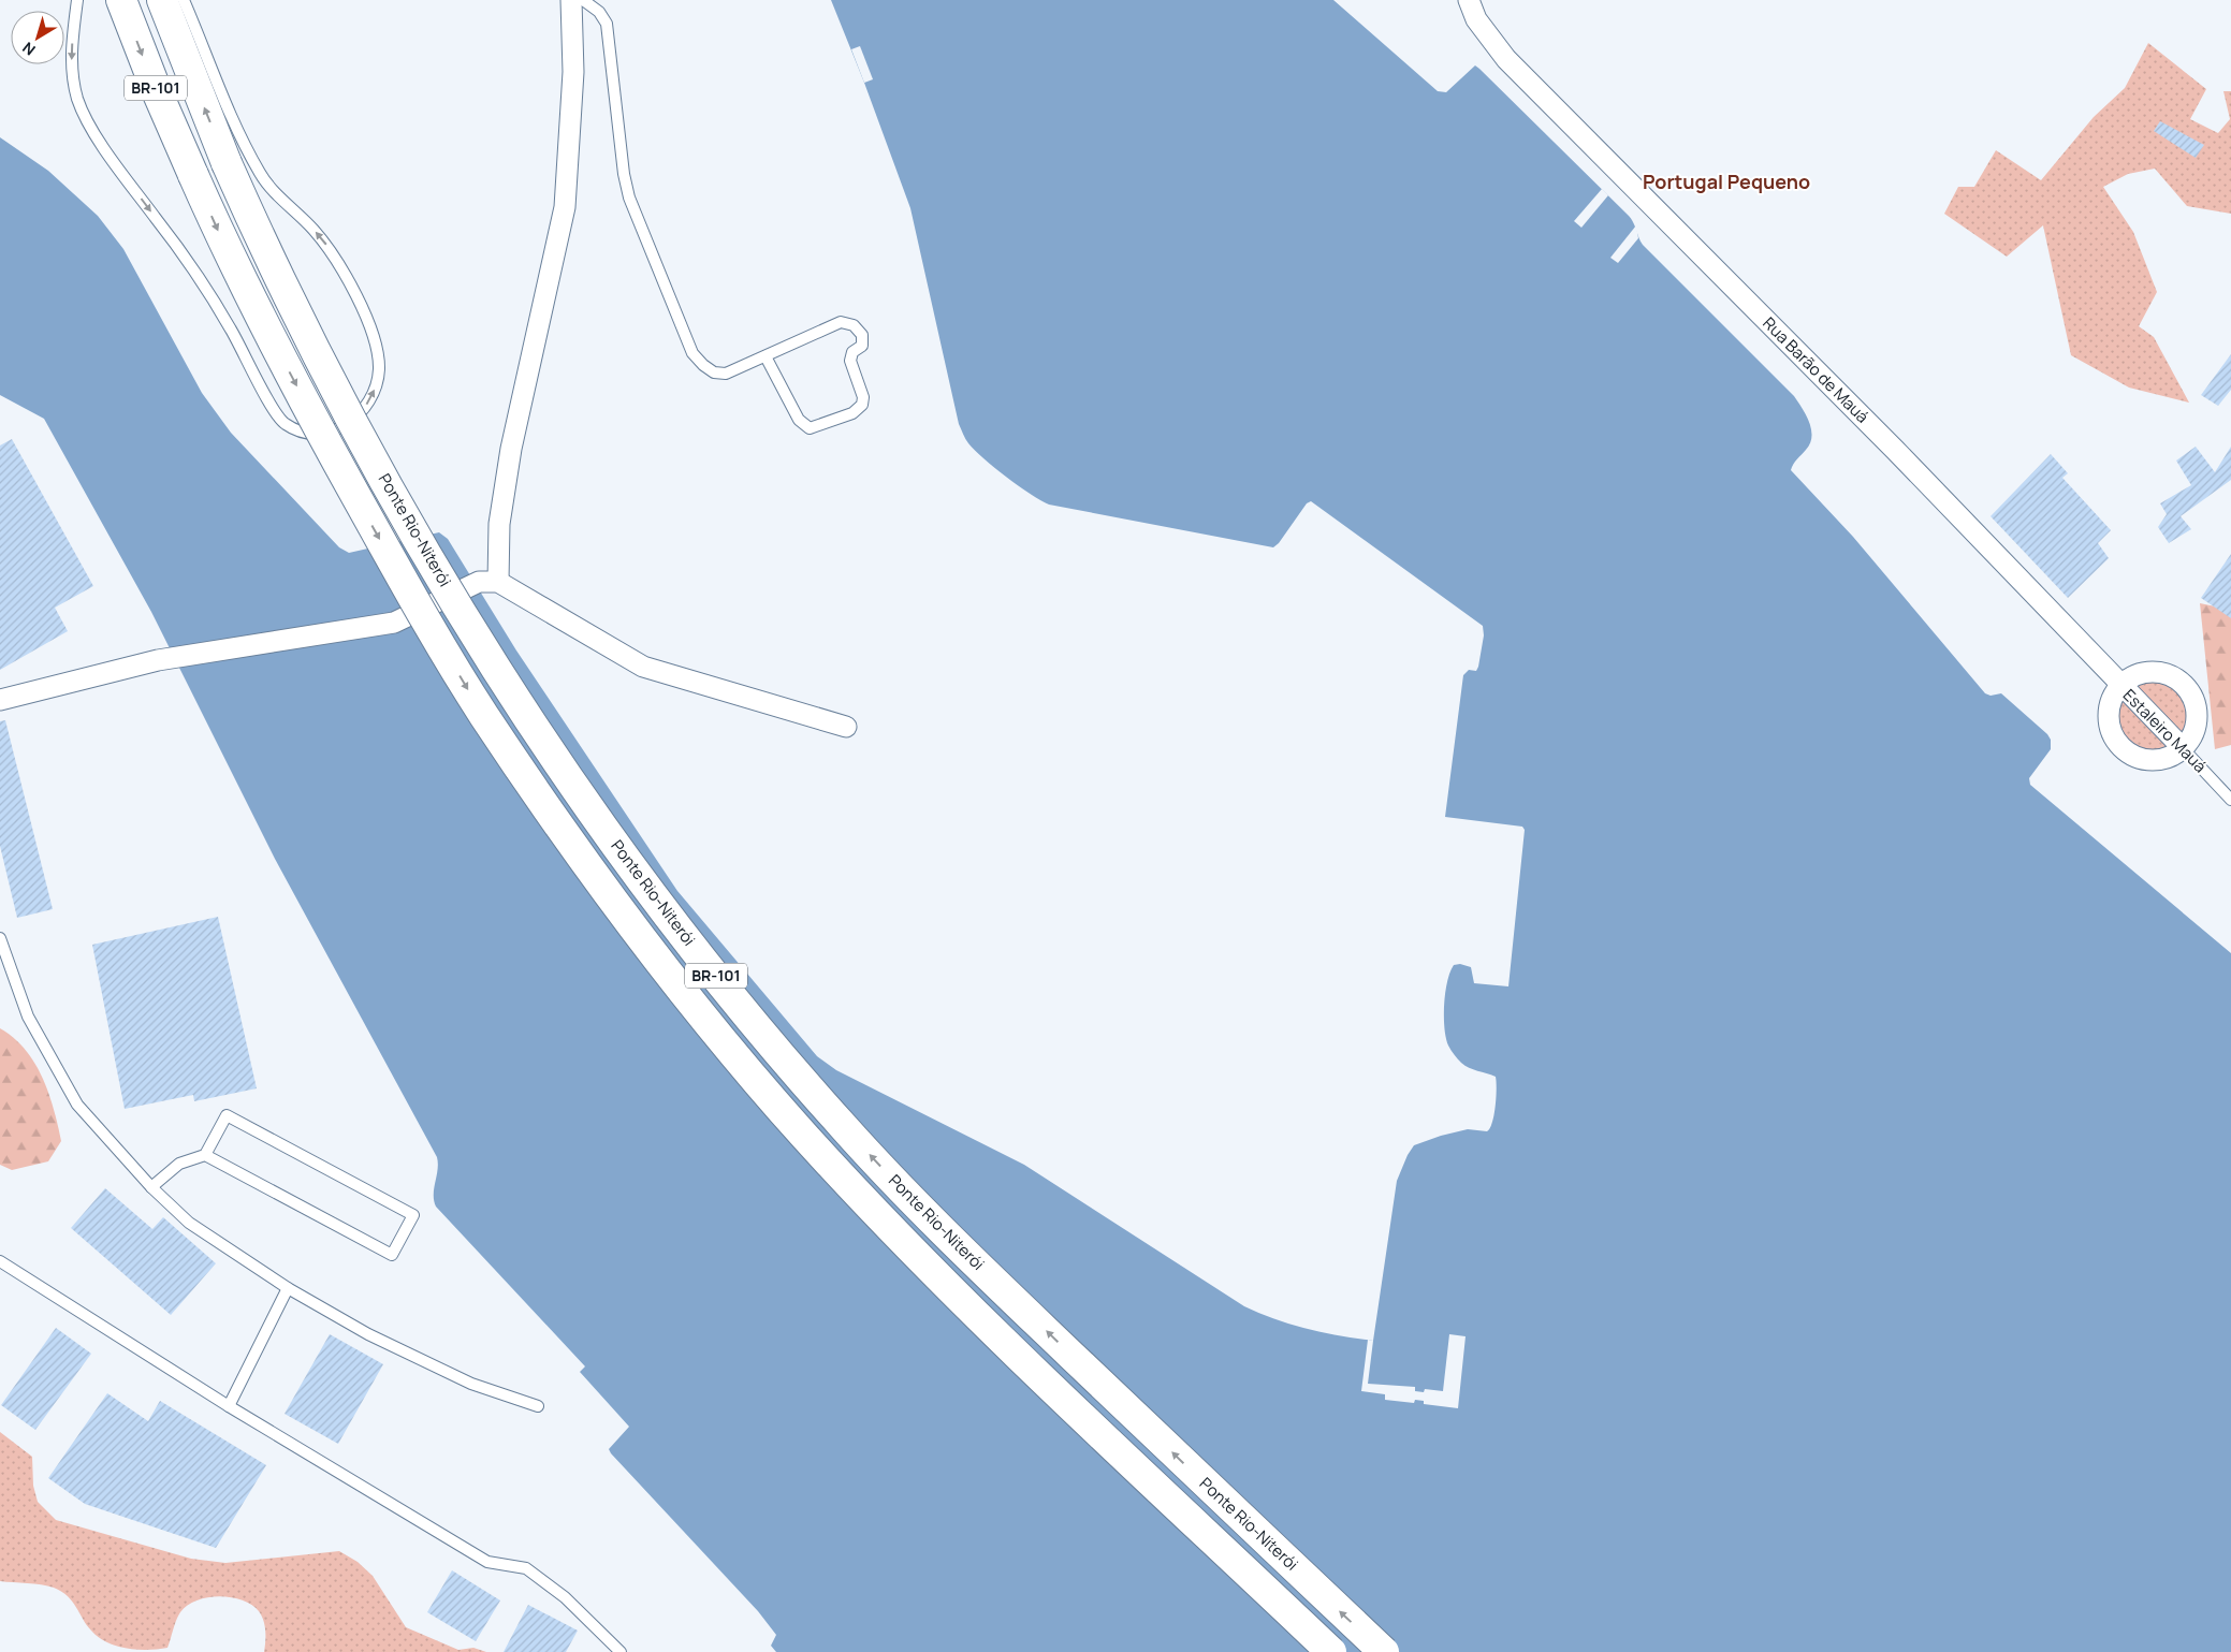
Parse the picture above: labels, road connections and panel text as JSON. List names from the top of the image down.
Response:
{
  "streets": {
    "highway": ["BR-101", "Ponte Rio-Niterói"],
    "street": ["Rua Barão de Mauá", "Estaleiro Mauá"]
  },
  "crossings": [
    ["Rua Barão de Mauá", "Estaleiro Mauá"]
  ],
  "districts": ["Portugal Pequeno"],
  "north": "bottom left"
}
